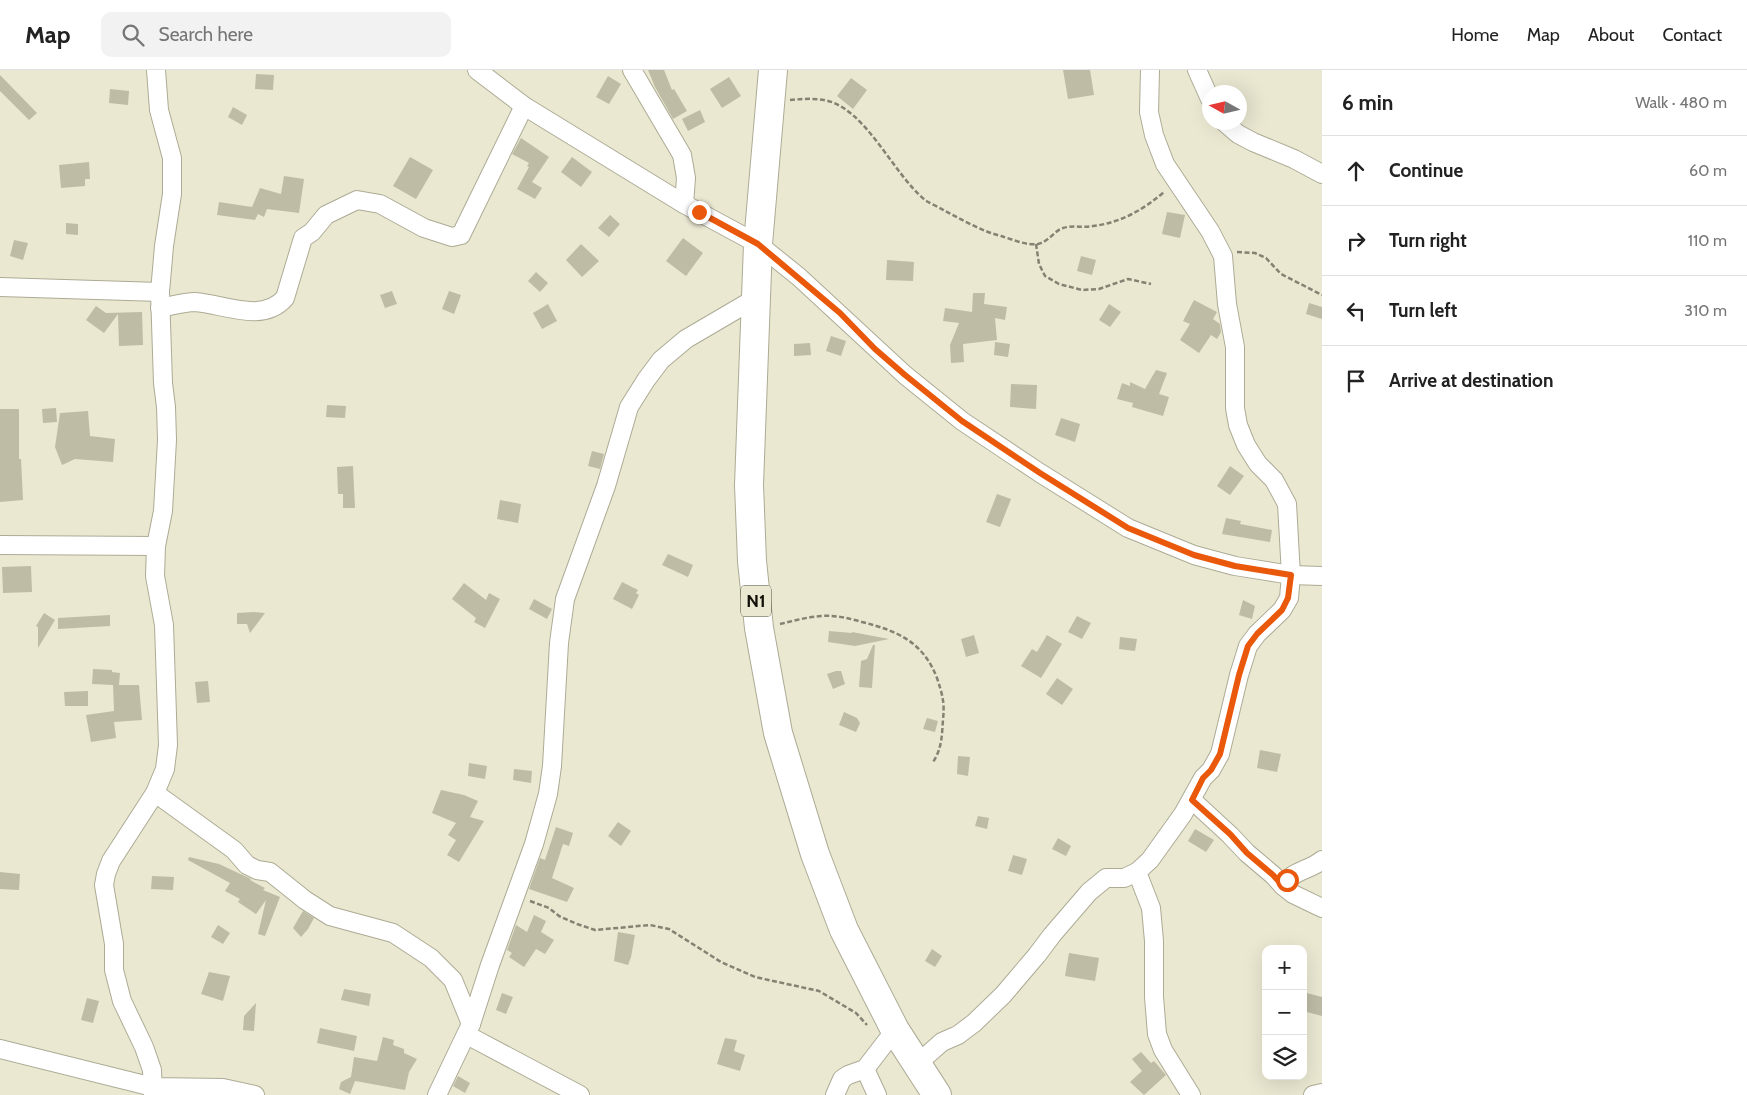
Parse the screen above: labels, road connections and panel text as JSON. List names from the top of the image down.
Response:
{
  "streets": {
    "highway": ["N1"]
  },
  "north": "left",
  "page": {
    "header": "Map",
    "search": "Search here",
    "nav": [
      "Home",
      "Map",
      "About",
      "Contact"
    ],
    "heading": ["6 min", "Walk · 480 m"],
    "list": [
      ["Continue", "60 m"],
      ["Turn right", "110 m"],
      ["Turn left", "310 m"],
      "Arrive at destination"
    ],
    "map_buttons": ["+", "−"]
  }
}
